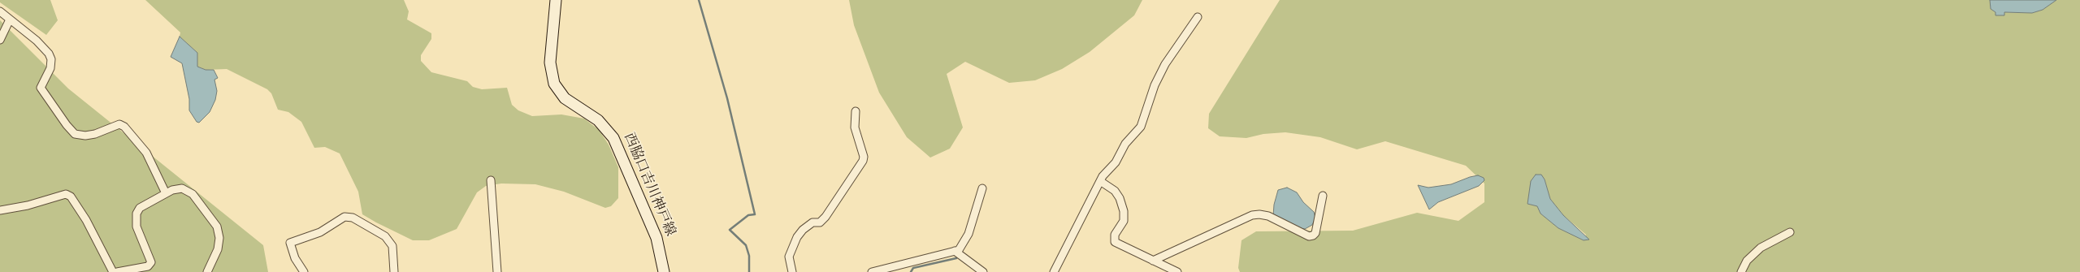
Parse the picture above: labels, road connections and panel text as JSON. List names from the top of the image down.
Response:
{
  "streets": {
    "main road": ["西脇口吉川神戸線"]
  }
}
